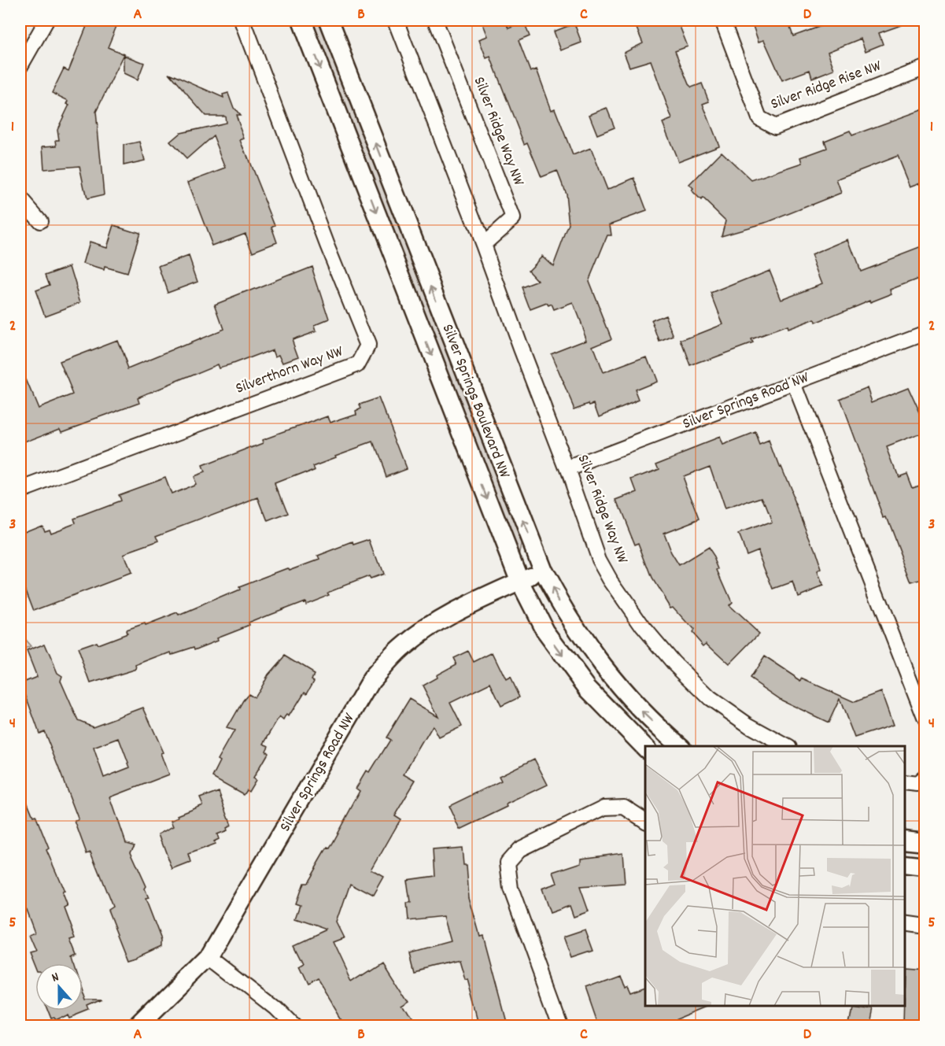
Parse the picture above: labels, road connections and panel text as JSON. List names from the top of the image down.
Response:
{
  "streets": {
    "street": [
      "Silver Ridge Rise NW",
      "Silver Ridge Way NW",
      "Silverthorn Way NW",
      "Silver Springs Boulevard NW",
      "Silver Springs Road NW"
    ]
  },
  "crossings": [
    ["Silver Ridge Way NW", "Silver Springs Road NW"],
    ["Silver Springs Boulevard NW", "Silver Springs Road NW"]
  ],
  "north": "top",
  "grid": {
    "columns": [
      "A",
      "B",
      "C",
      "D"
    ],
    "rows": [
      "1",
      "2",
      "3",
      "4",
      "5"
    ]
  }
}
